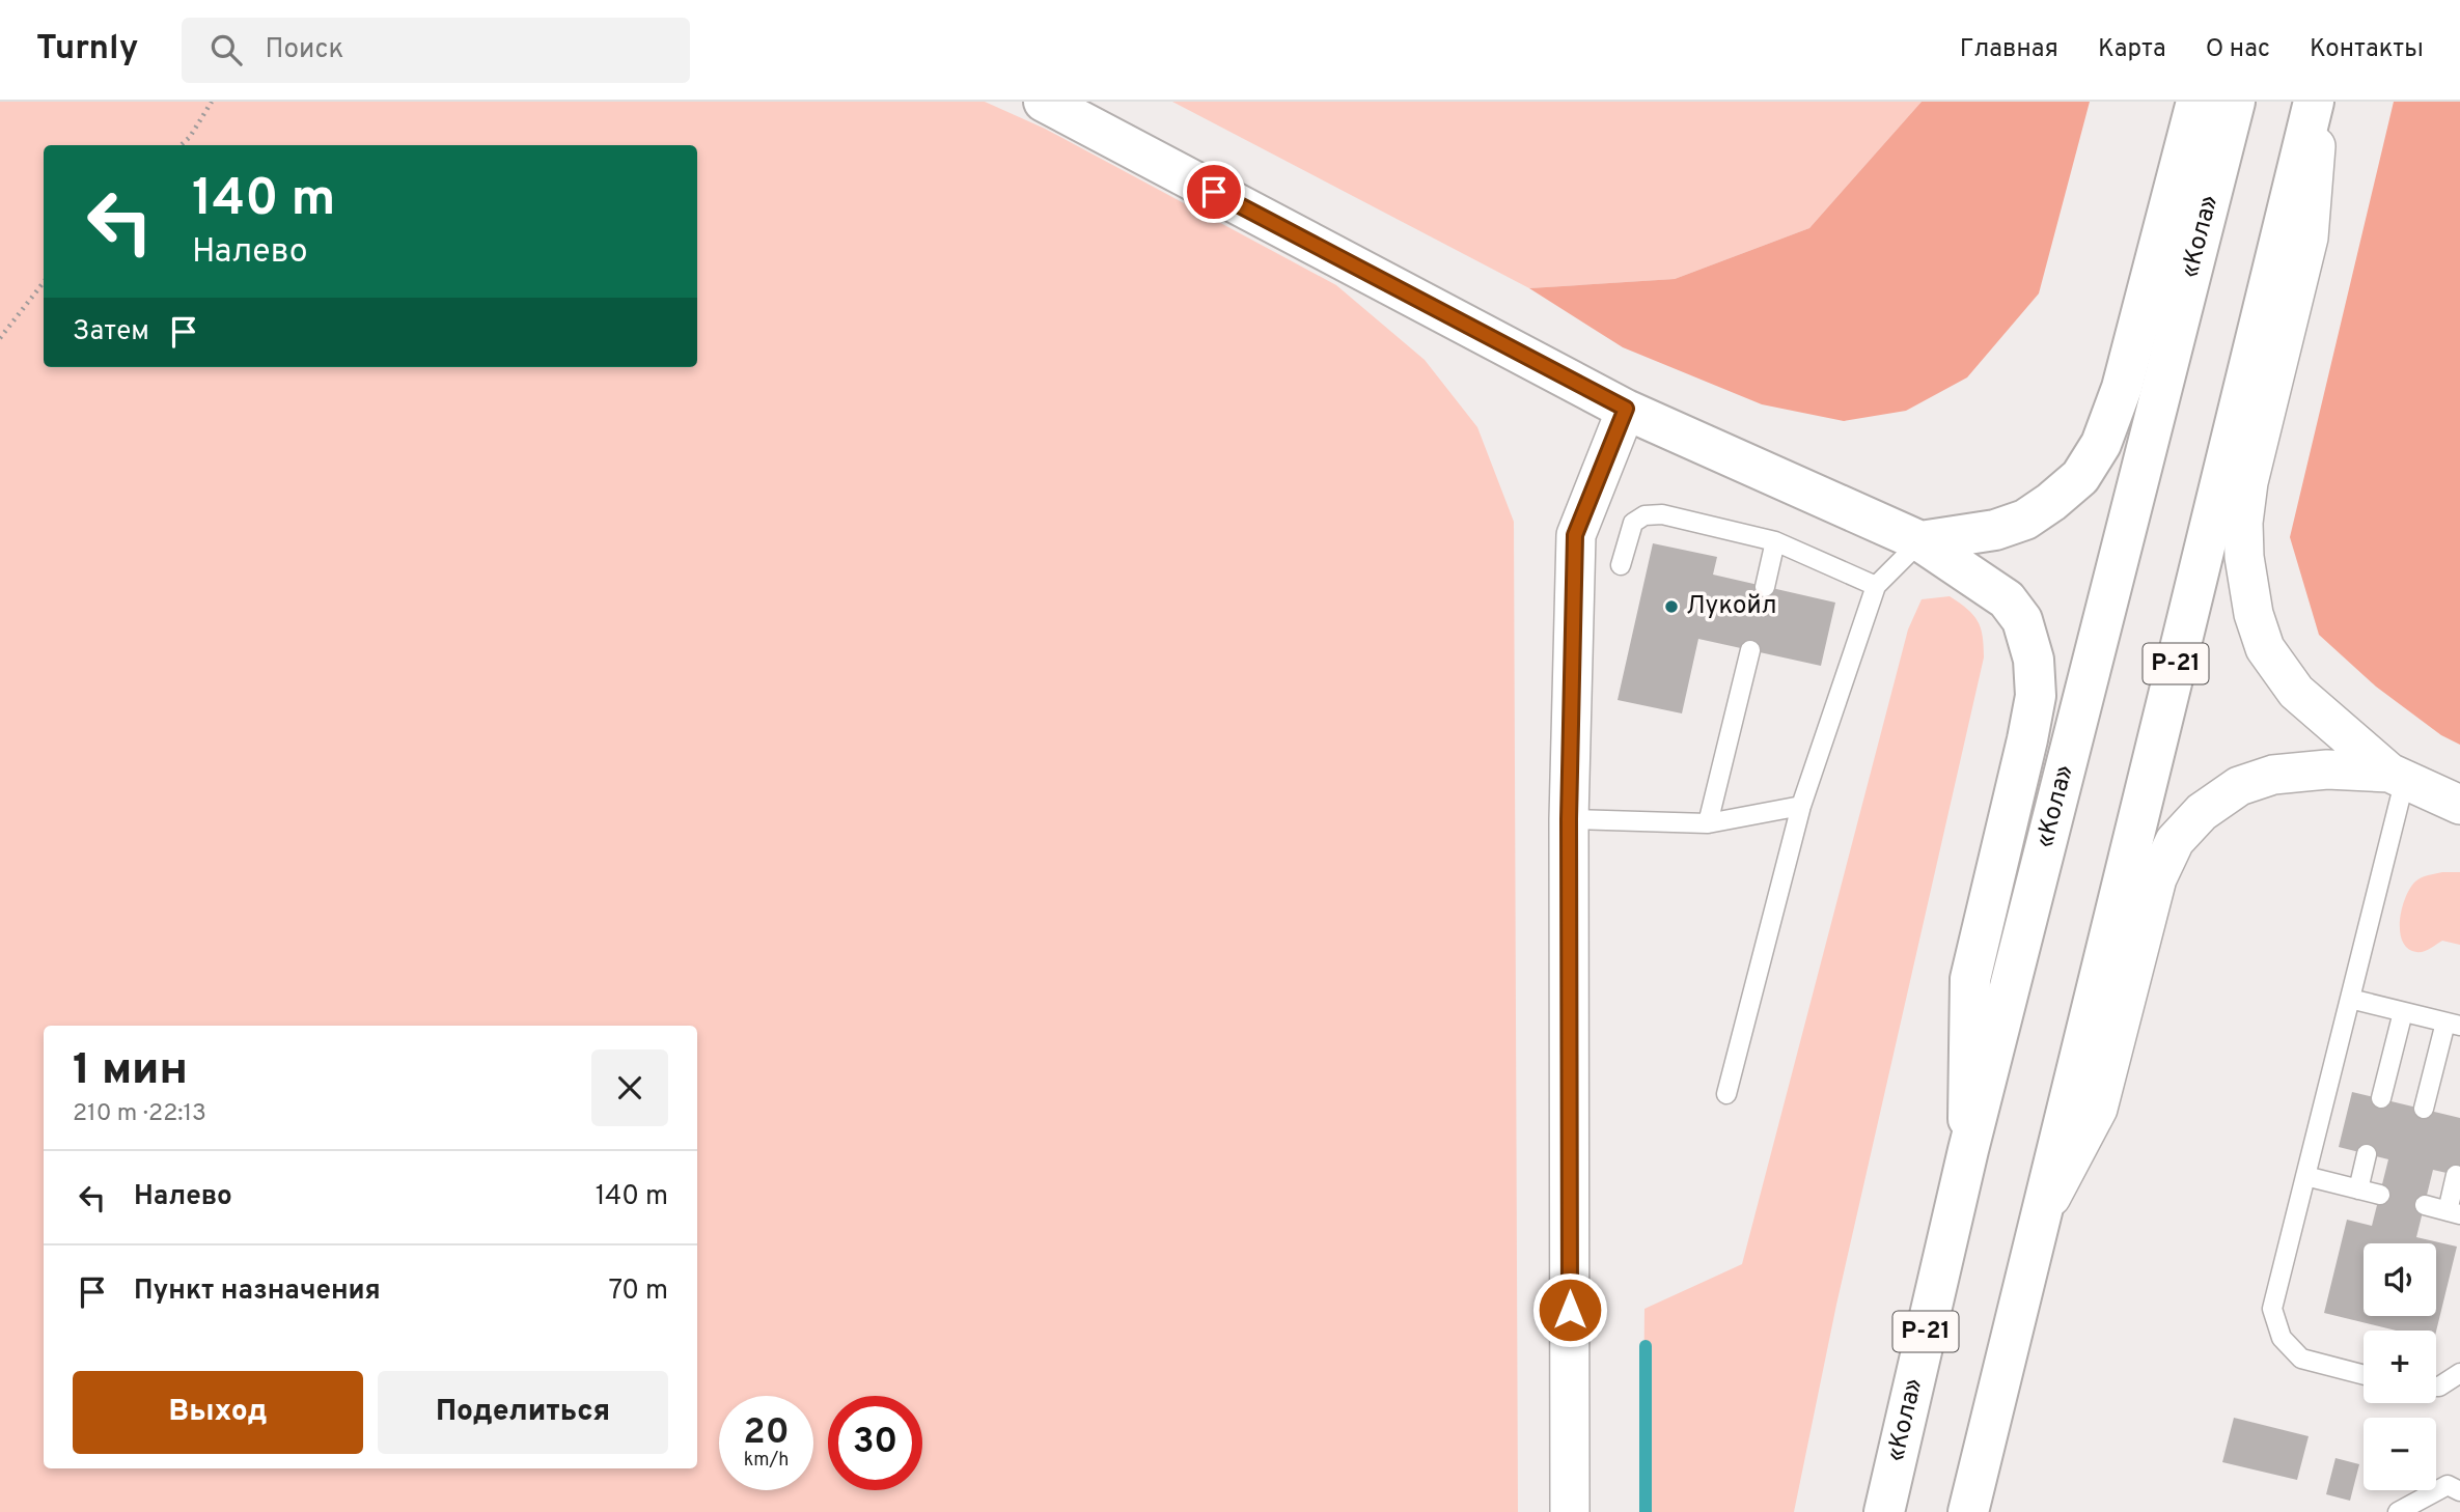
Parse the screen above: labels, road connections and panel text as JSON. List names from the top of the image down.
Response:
{
  "streets": {
    "main road": ["«Кола»", "Р-21"]
  },
  "places": ["Лукойл"],
  "page": {
    "header": "Turnly",
    "search": "Поиск",
    "nav": [
      "Главная",
      "Карта",
      "О нас",
      "Контакты"
    ],
    "turn": ["140 m", "Налево"],
    "then": "Затем",
    "heading": ["1 мин", "210 m · 22:13"],
    "list": [
      {
        "name": "Налево",
        "value": "140 m"
      },
      {
        "name": "Пункт назначения",
        "value": "70 m"
      }
    ],
    "map_buttons": ["+", "−"],
    "buttons": ["Выход", "Поделиться"],
    "speed": "20 km/h",
    "limit": "30"
  }
}
